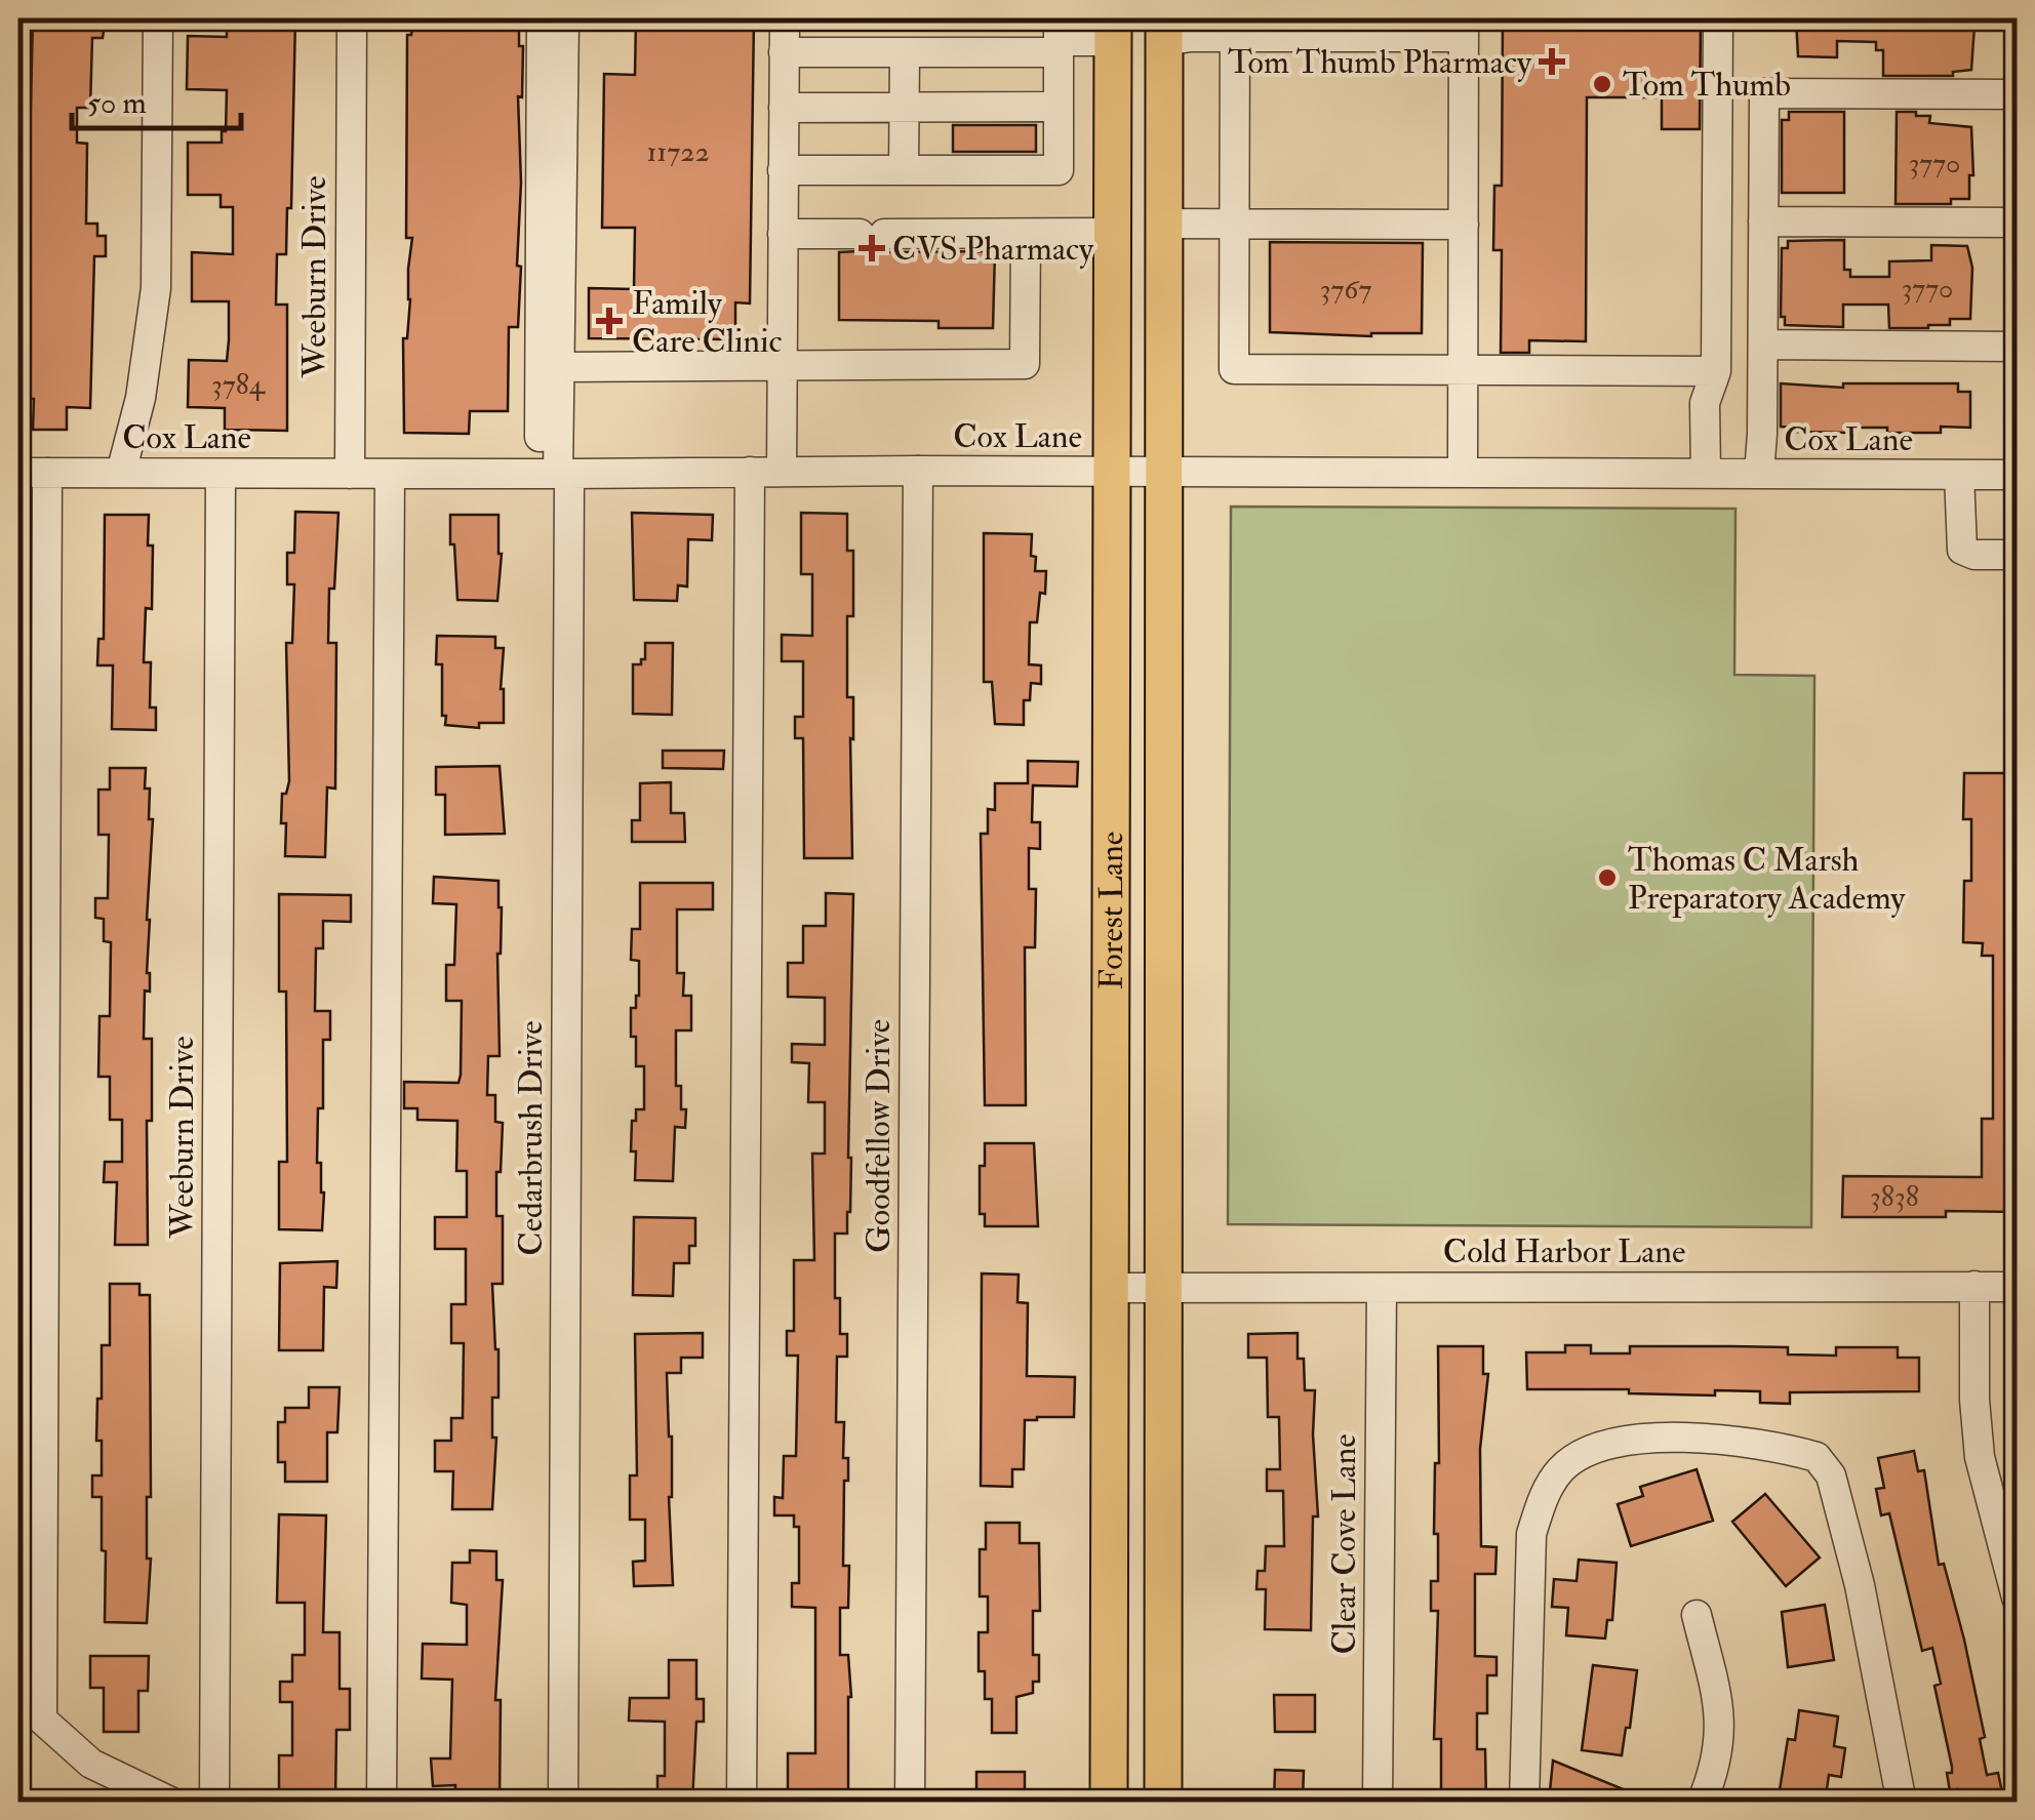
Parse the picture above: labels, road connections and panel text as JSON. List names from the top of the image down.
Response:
{
  "streets": {
    "main road": ["Forest Lane"],
    "street": [
      "Weeburn Drive",
      "Cox Lane",
      "Goodfellow Drive",
      "Cedarbrush Drive",
      "Cold Harbor Lane",
      "Clear Cove Lane"
    ]
  },
  "crossings": [
    ["Weeburn Drive", "Cox Lane"],
    ["Cox Lane", "Forest Lane"],
    ["Cox Lane", "Goodfellow Drive"],
    ["Cox Lane", "Cedarbrush Drive"],
    ["Forest Lane", "Cold Harbor Lane"],
    ["Cold Harbor Lane", "Clear Cove Lane"]
  ],
  "places": {
    "health": ["Tom Thumb Pharmacy", "CVS Pharmacy", "Family Care Clinic"],
    "other": ["Tom Thumb", "Thomas C Marsh Preparatory Academy"]
  },
  "house_numbers": [
    "11722",
    "3770",
    "3770",
    "3767",
    "3784",
    "3838"
  ],
  "scale_bar": "50 m"
}
